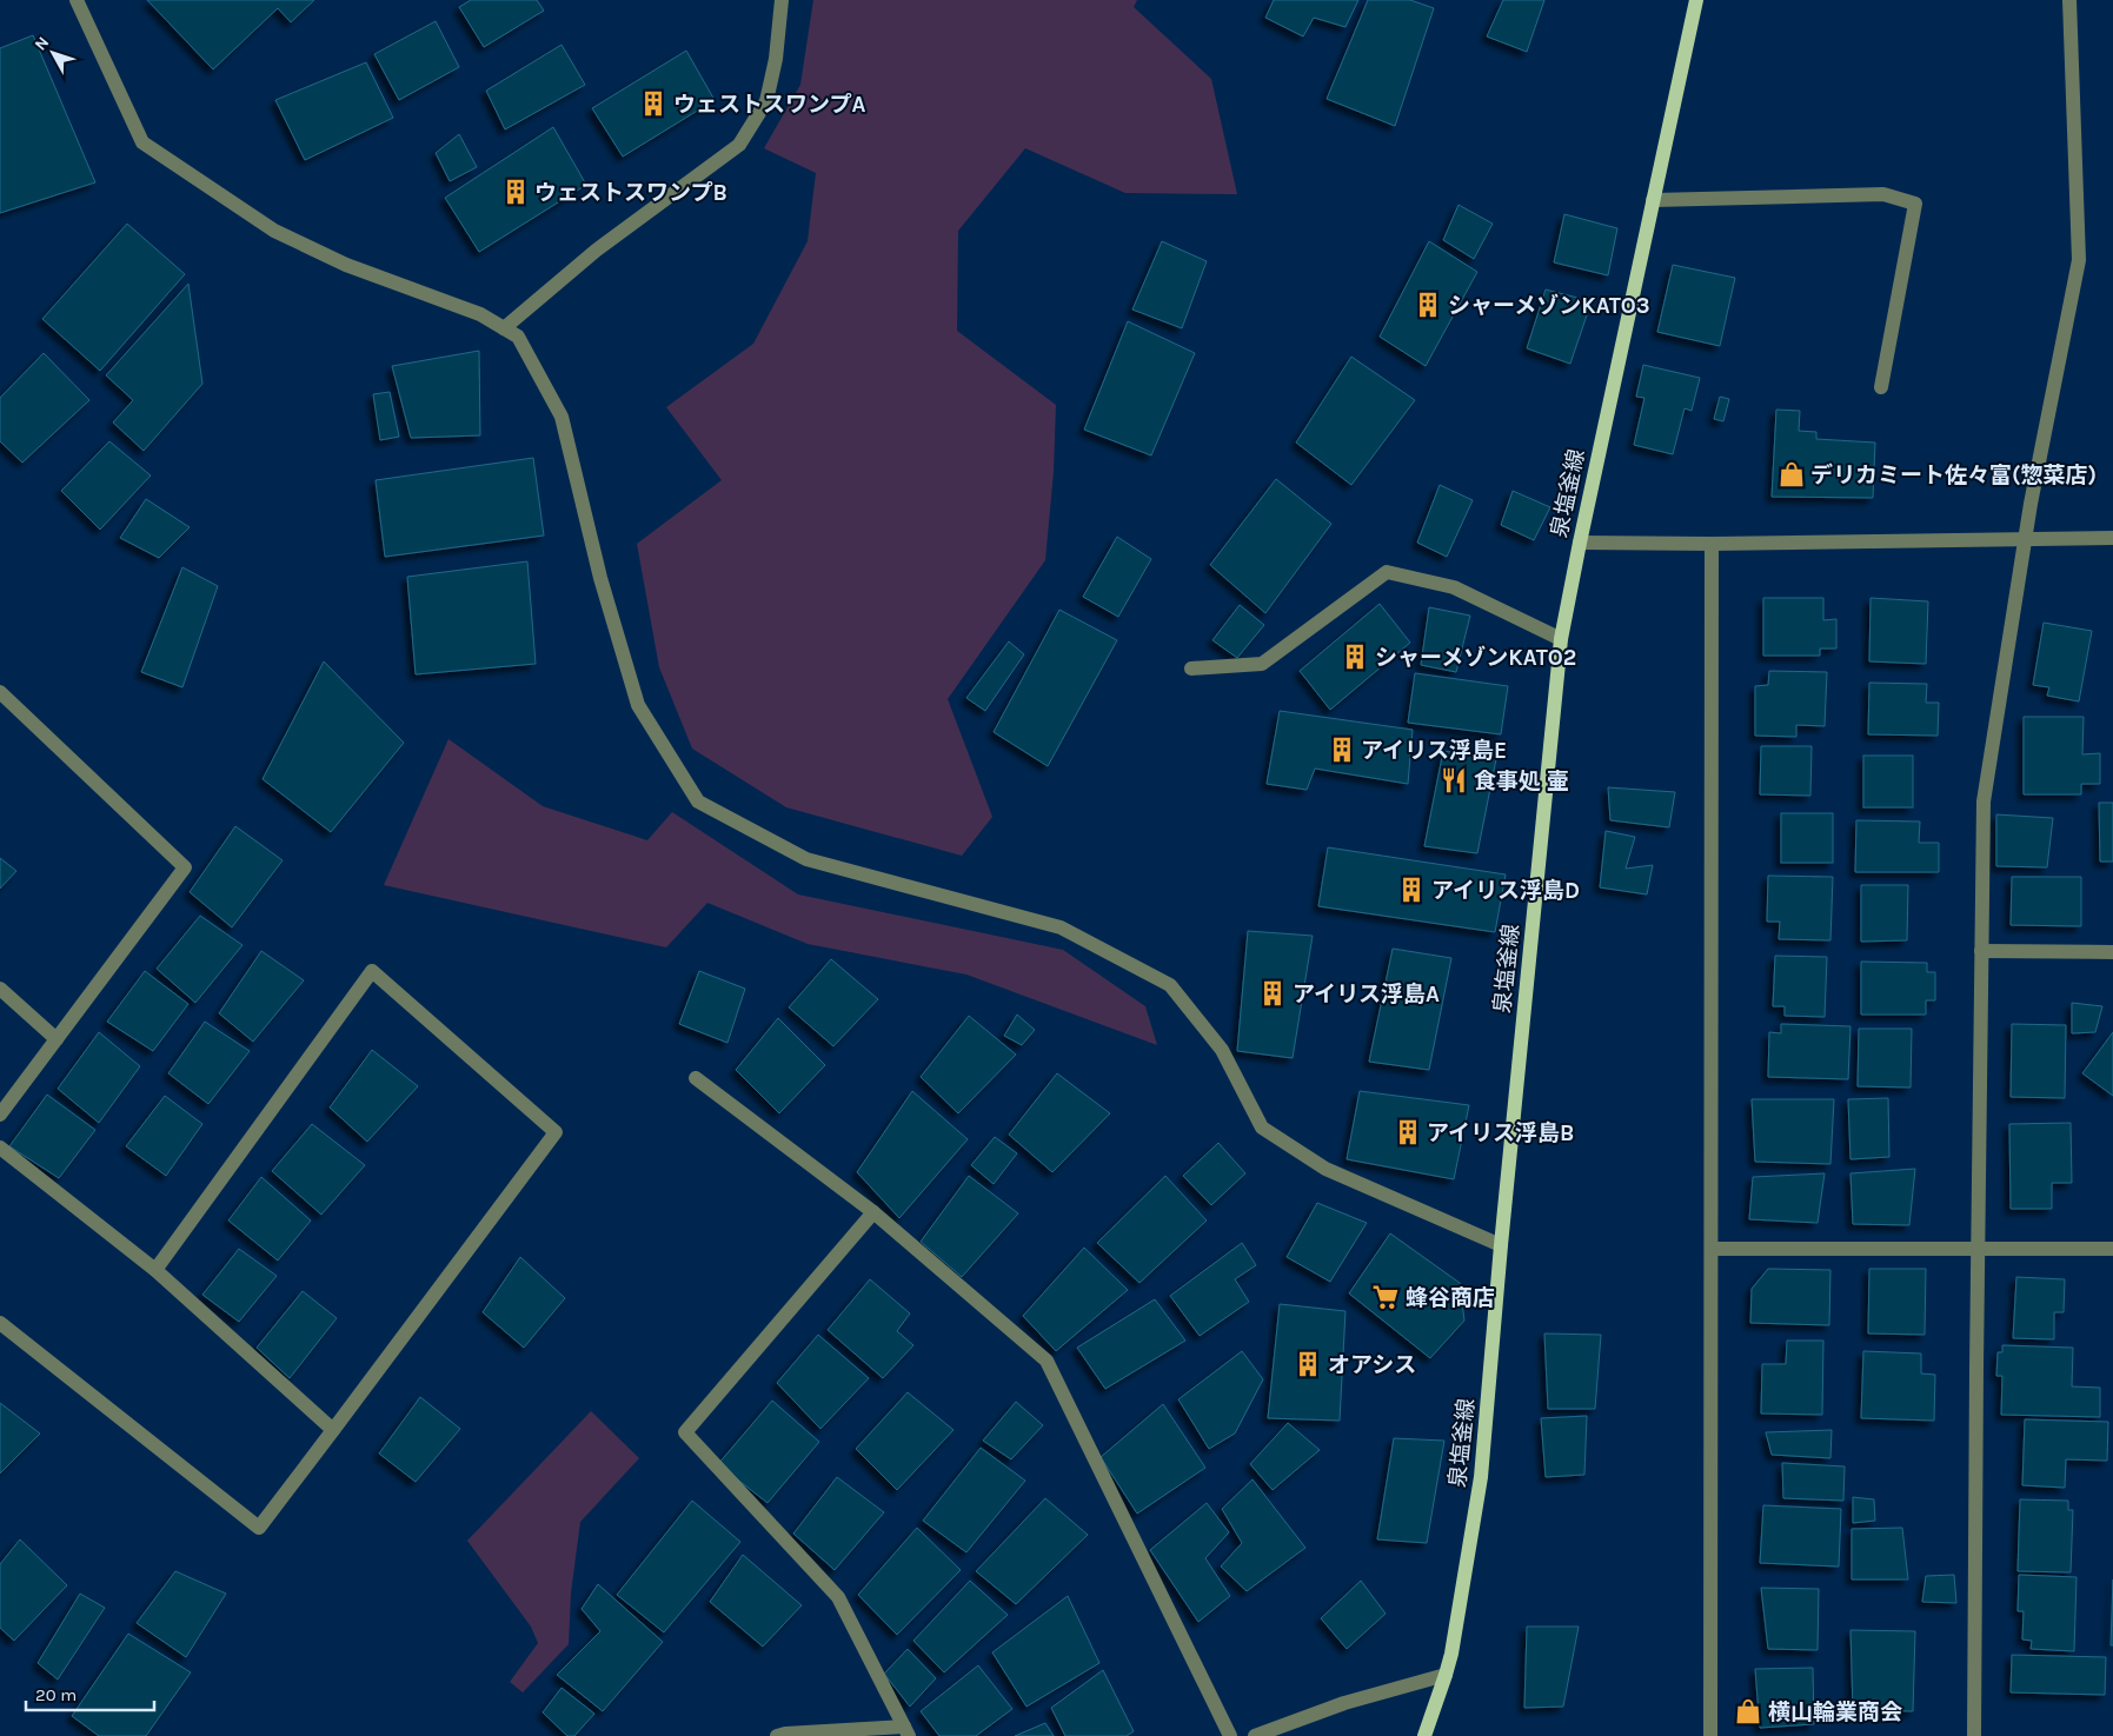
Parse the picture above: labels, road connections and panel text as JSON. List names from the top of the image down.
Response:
{
  "streets": {
    "main road": ["泉塩釜線"]
  },
  "places": {
    "building": [
      "ウェストスワンプA",
      "ウェストスワンプB",
      "シャーメゾンKATO3",
      "シャーメゾンKATO2",
      "アイリス浮島E",
      "アイリス浮島D",
      "アイリス浮島A",
      "アイリス浮島B",
      "オアシス"
    ],
    "shop": ["デリカミート佐々富(惣菜店)", "横山輪業商会"],
    "restaurant": ["食事処 壷"],
    "supermarket": ["蜂谷商店"]
  },
  "scale_bar": "20 m",
  "north": "top left"
}
